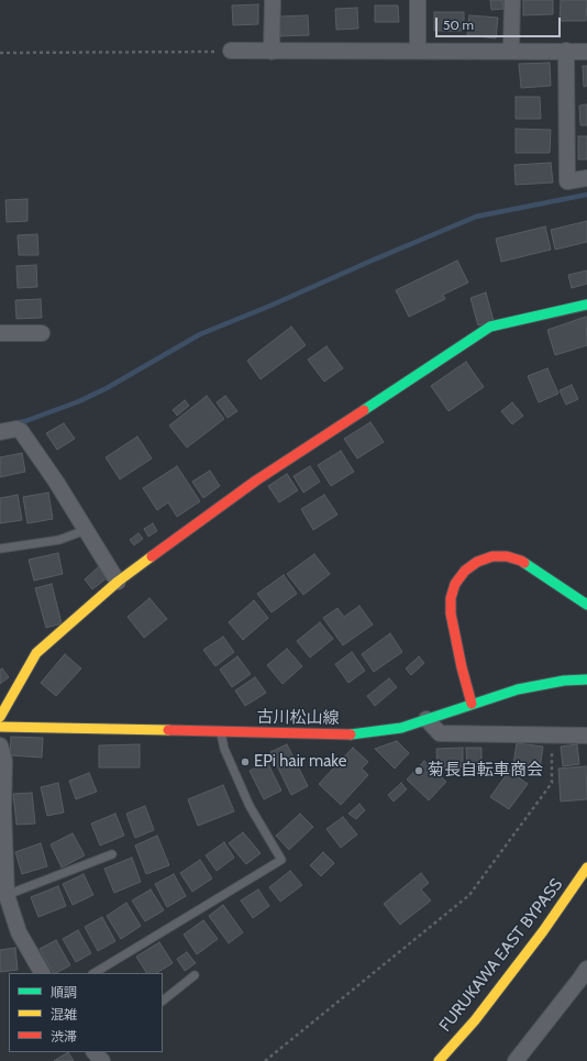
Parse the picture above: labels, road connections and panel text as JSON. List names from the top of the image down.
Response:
{
  "streets": {
    "main road": ["古川松山線", "FURUKAWA EAST BYPASS"]
  },
  "places": ["EPi hair make", "菊長自転車商会"],
  "legend": ["順調", "混雑", "渋滞"],
  "scale_bar": "50 m"
}
